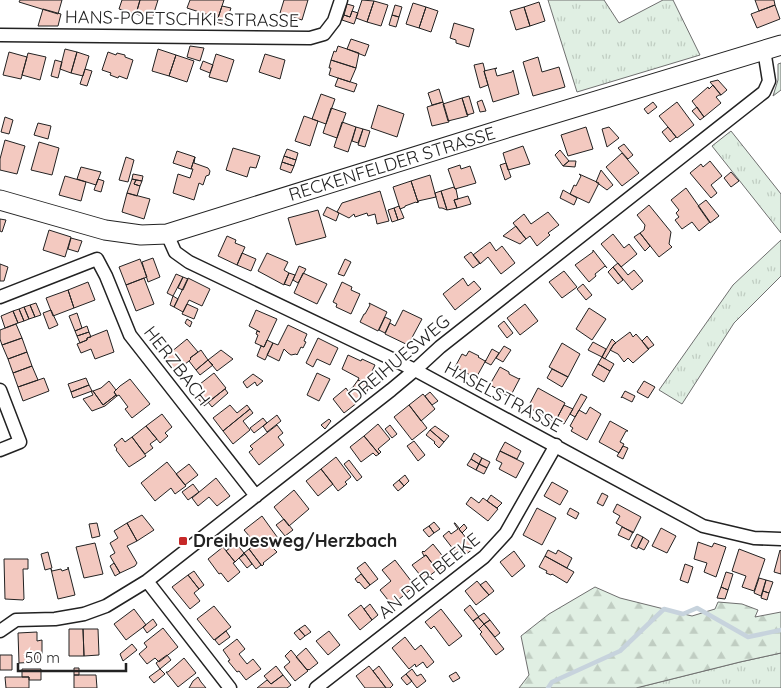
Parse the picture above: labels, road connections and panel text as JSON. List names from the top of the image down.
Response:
{
  "streets": {
    "street": [
      "HANS-POETSCHKI-STRASSE",
      "RECKENFELDER STRASSE",
      "DREIHUESWEG",
      "HERZBACH",
      "HASELSTRASSE",
      "AN DER BEEKE"
    ]
  },
  "crossings": [
    ["RECKENFELDER STRASSE", "DREIHUESWEG"],
    ["RECKENFELDER STRASSE", "HASELSTRASSE"],
    ["DREIHUESWEG", "HERZBACH"],
    ["DREIHUESWEG", "HASELSTRASSE"],
    ["HASELSTRASSE", "AN DER BEEKE"]
  ],
  "places": {
    "transit": ["Dreihuesweg/Herzbach"]
  },
  "scale_bar": "50 m"
}
